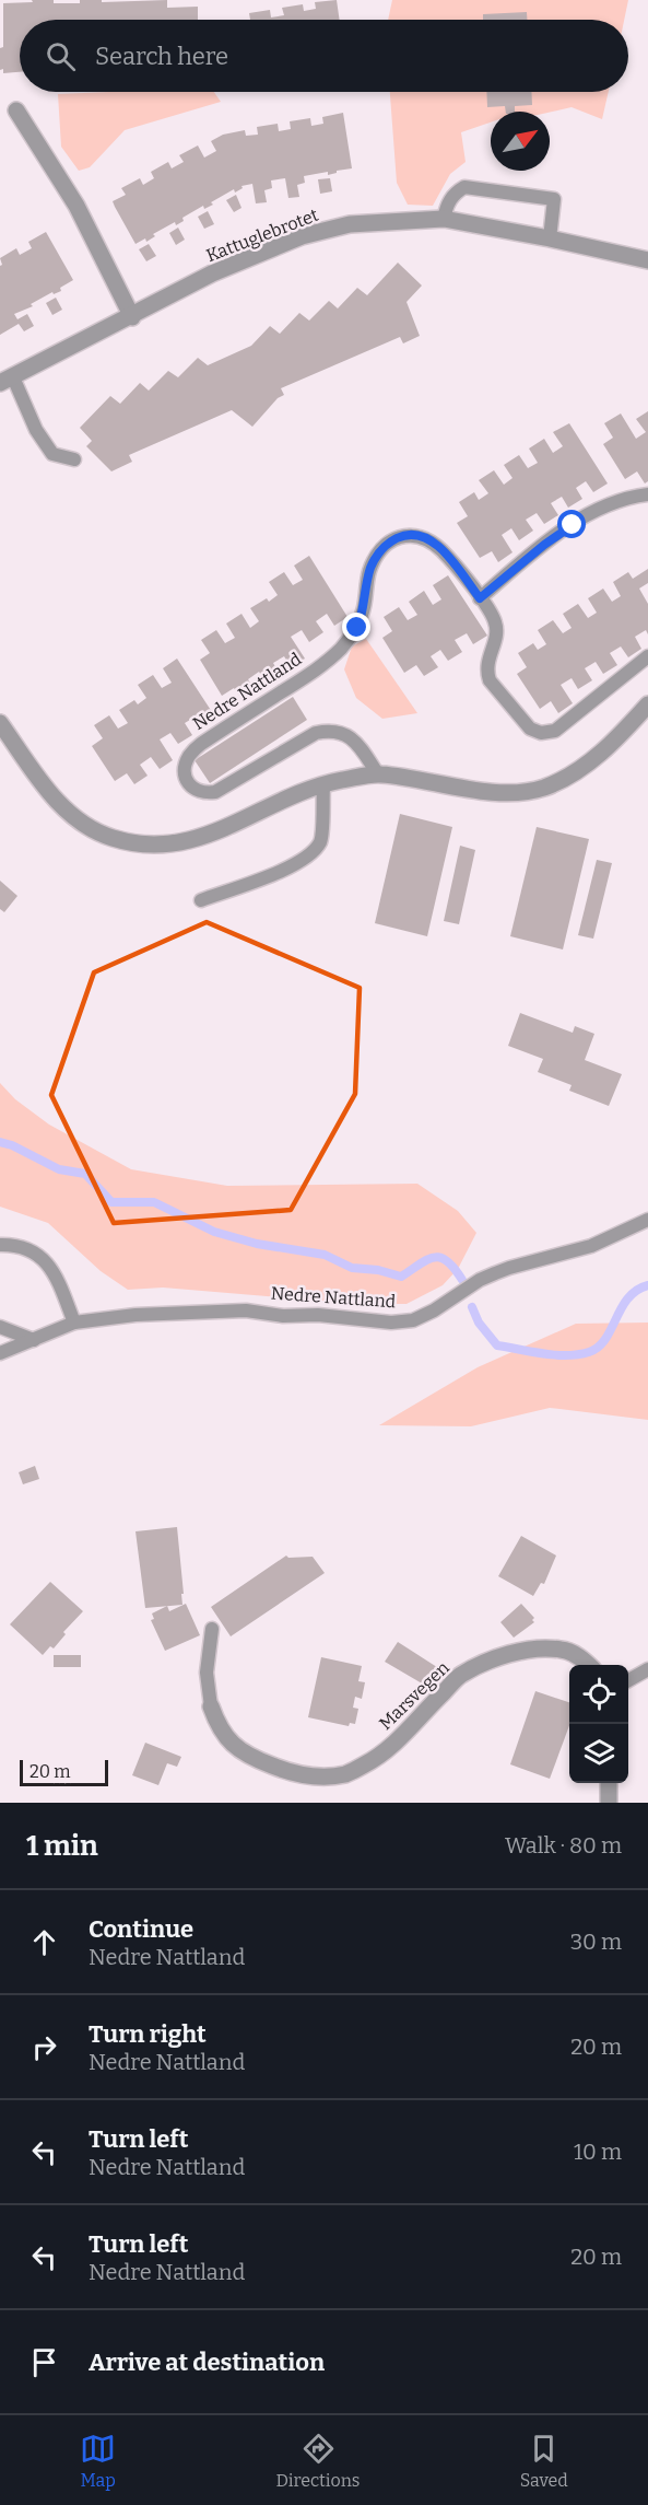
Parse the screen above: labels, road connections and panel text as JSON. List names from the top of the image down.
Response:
{
  "streets": {
    "street": ["Kattuglebrotet", "Marsvegen"],
    "lane": ["Nedre Nattland"]
  },
  "scale_bar": "20 m",
  "north": "top right",
  "page": {
    "search": "Search here",
    "scale": "20 m",
    "heading": ["1 min", "Walk · 80 m"],
    "list": [
      ["Continue", "Nedre Nattland", "30 m"],
      ["Turn right", "Nedre Nattland", "20 m"],
      ["Turn left", "Nedre Nattland", "10 m"],
      ["Turn left", "Nedre Nattland", "20 m"],
      "Arrive at destination"
    ],
    "nav": ["Map", "Directions", "Saved"]
  }
}
